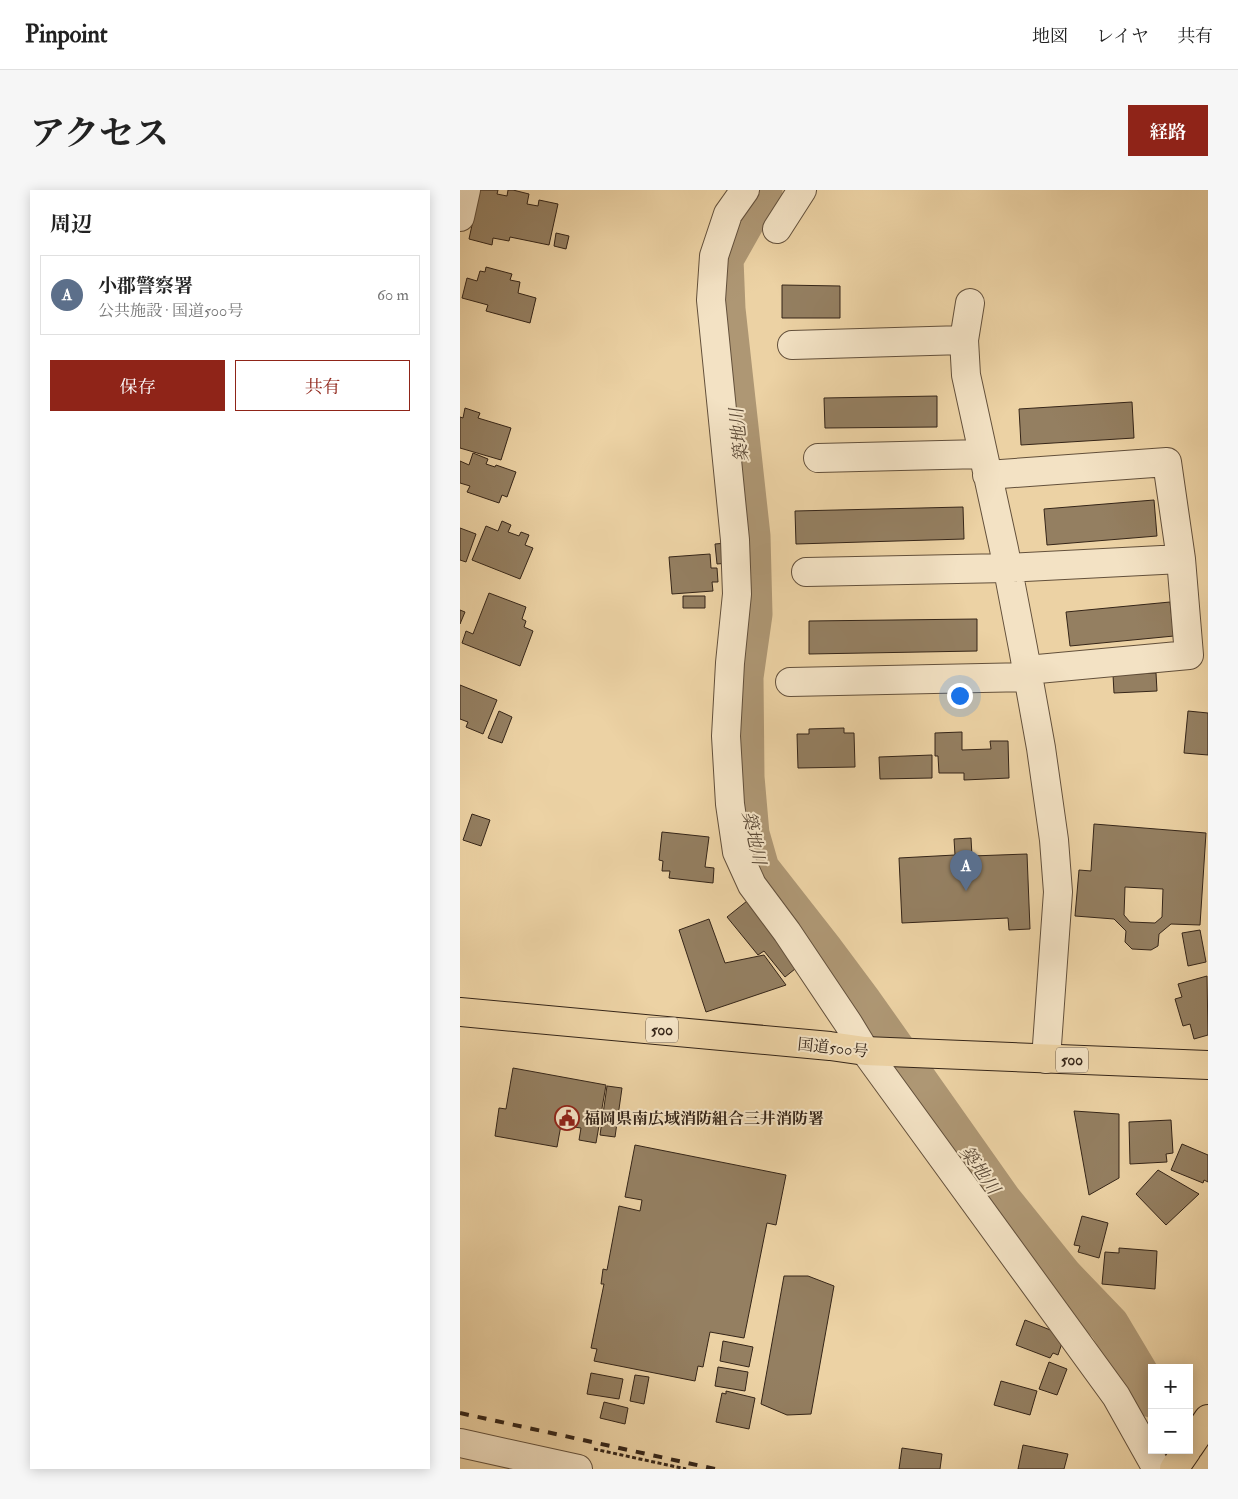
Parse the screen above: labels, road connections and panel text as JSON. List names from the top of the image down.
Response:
{
  "streets": {
    "main road": ["500", "国道500号"]
  },
  "water": ["築地川"],
  "places": {
    "public building": ["福岡県南広域消防組合三井消防署"]
  },
  "page": {
    "header": "Pinpoint",
    "nav": ["地図", "レイヤ", "共有"],
    "title": "アクセス",
    "buttons": [
      "経路",
      ["保存", "共有"]
    ],
    "heading": "周辺",
    "list": [
      {
        "mark": "A",
        "name": "小郡警察署",
        "note": "公共施設 · 国道500号",
        "value": "60 m"
      }
    ],
    "pins": "A",
    "map_buttons": ["+", "−"]
  }
}
